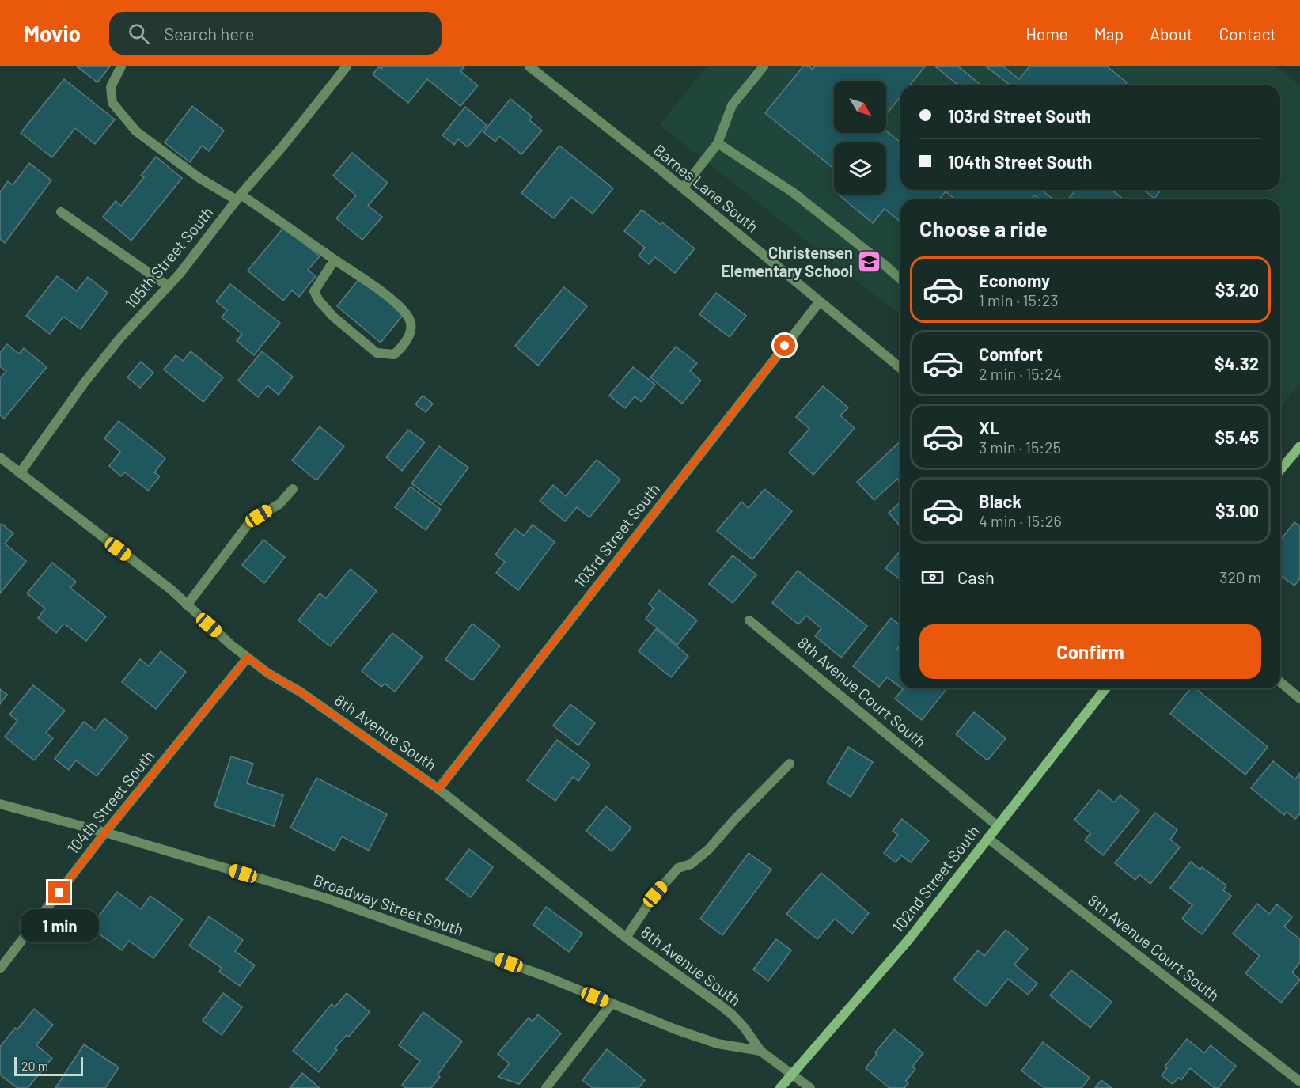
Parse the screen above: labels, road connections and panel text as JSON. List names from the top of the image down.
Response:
{
  "streets": {
    "street": [
      "Barnes Lane South",
      "105th Street South",
      "103rd Street South",
      "8th Avenue Court South",
      "8th Avenue South",
      "104th Street South",
      "102nd Street South",
      "Broadway Street South"
    ]
  },
  "crossings": [
    ["Barnes Lane South", "103rd Street South"],
    ["105th Street South", "8th Avenue South"],
    ["103rd Street South", "8th Avenue South"],
    ["8th Avenue Court South", "102nd Street South"],
    ["8th Avenue South", "104th Street South"],
    ["8th Avenue South", "102nd Street South"],
    ["8th Avenue South", "Broadway Street South"],
    ["104th Street South", "Broadway Street South"]
  ],
  "places": {
    "school or university": ["Christensen Elementary School"]
  },
  "scale_bar": "20 m",
  "north": "bottom right",
  "page": {
    "header": "Movio",
    "search": "Search here",
    "nav": [
      "Home",
      "Map",
      "About",
      "Contact"
    ],
    "banner": ["103rd Street South", "104th Street South"],
    "heading": "Choose a ride",
    "list": [
      {
        "name": "Economy",
        "note": "1 min · 15:23",
        "value": "$3.20"
      },
      {
        "name": "Comfort",
        "note": "2 min · 15:24",
        "value": "$4.32"
      },
      {
        "name": "XL",
        "note": "3 min · 15:25",
        "value": "$5.45"
      },
      {
        "name": "Black",
        "note": "4 min · 15:26",
        "value": "$3.00"
      }
    ],
    "pay": ["Cash", "320 m"],
    "buttons": "Confirm",
    "bubble": "1 min",
    "scale": "20 m"
  }
}
